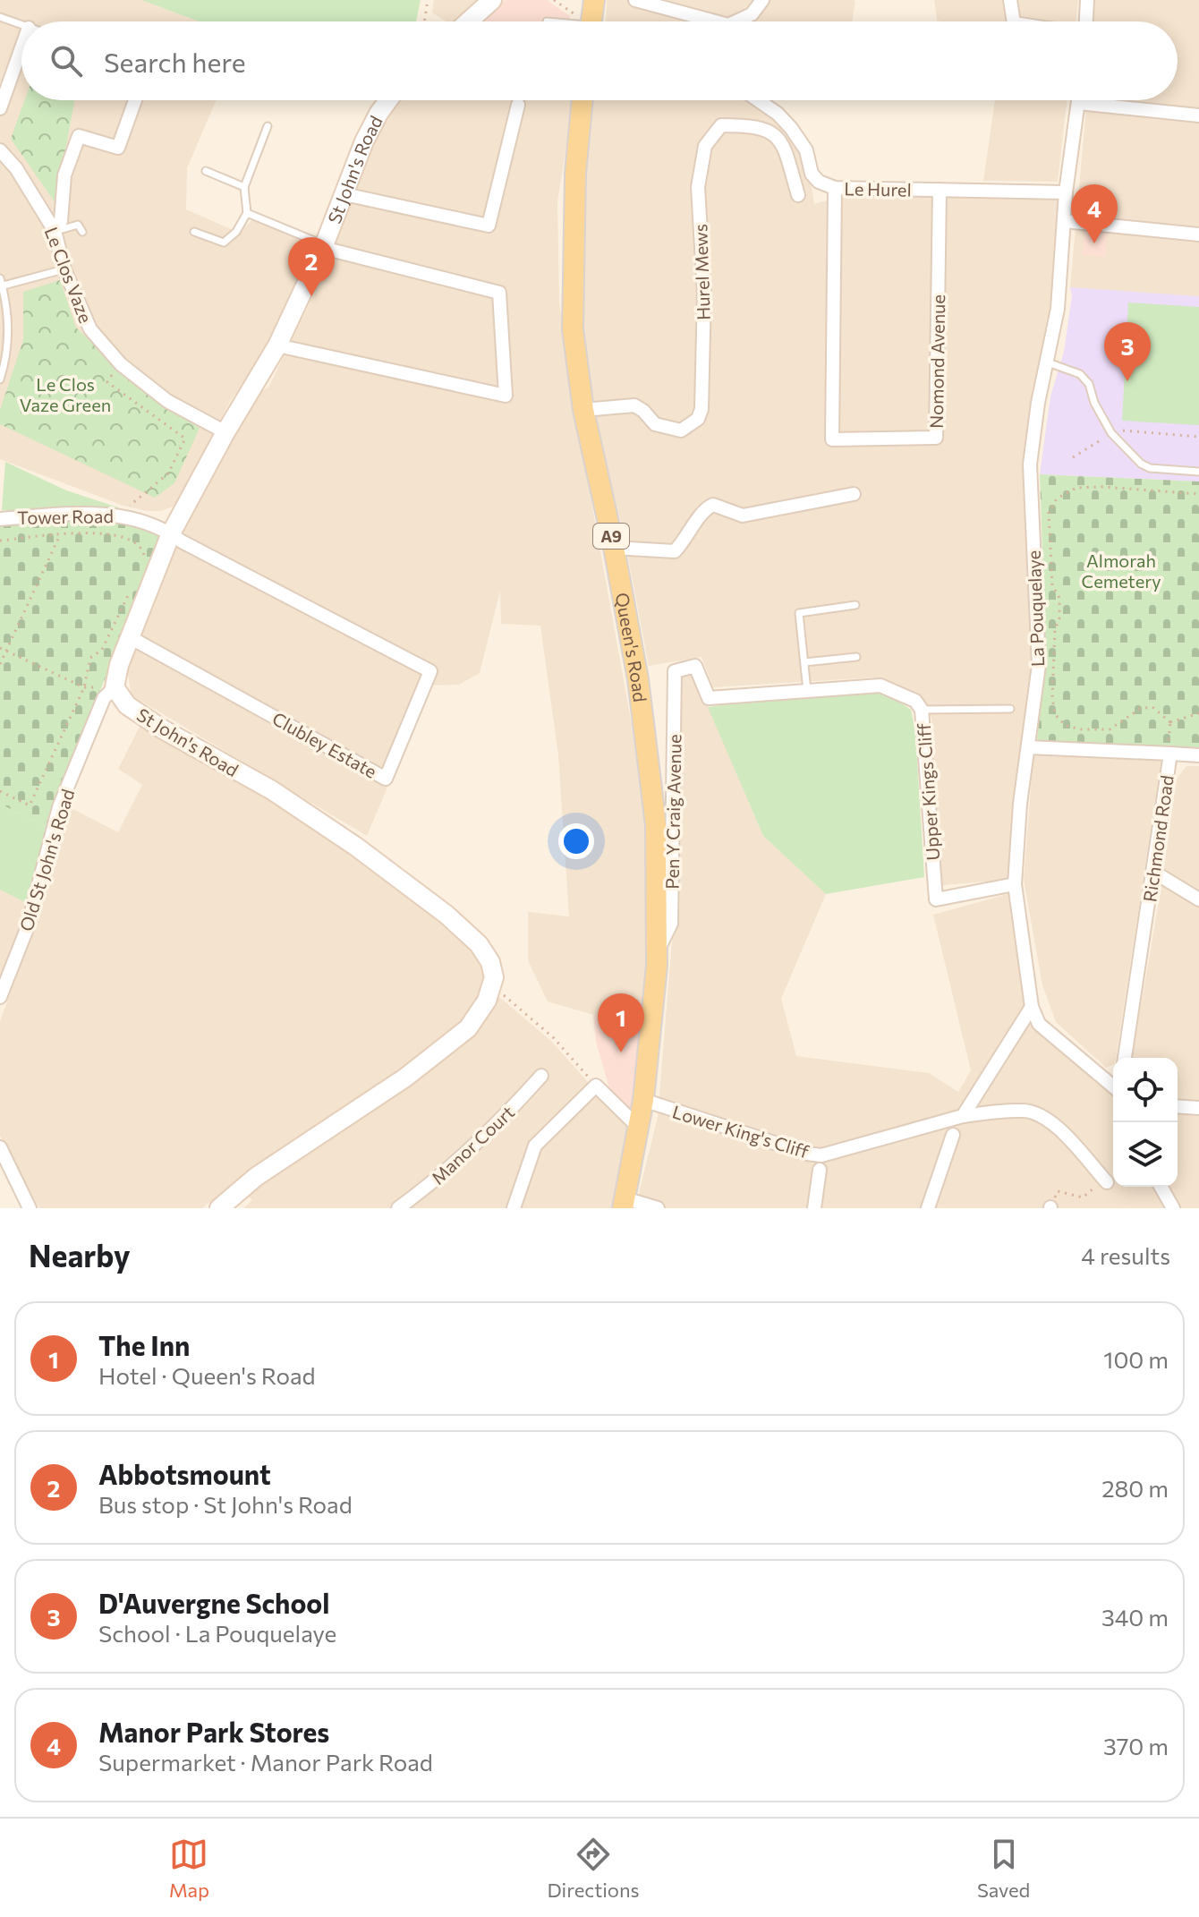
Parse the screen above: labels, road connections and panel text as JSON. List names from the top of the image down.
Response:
{
  "streets": {
    "main road": ["St John's Road", "A9", "Queen's Road"],
    "street": [
      "Le Hurel",
      "Hurel Mews",
      "Le Clos Vaze",
      "Nomond Avenue",
      "Tower Road",
      "La Pouquelaye",
      "Clubley Estate",
      "Upper Kings Cliff",
      "Pen Y Craig Avenue",
      "Richmond Road",
      "Old St John's Road",
      "Lower King's Cliff",
      "Manor Court"
    ]
  },
  "crossings": [
    ["St John's Road", "Le Clos Vaze"],
    ["St John's Road", "Tower Road"],
    ["St John's Road", "Clubley Estate"],
    ["St John's Road", "Old St John's Road"],
    ["Le Hurel", "Nomond Avenue"],
    ["Le Hurel", "La Pouquelaye"],
    ["Hurel Mews", "Queen's Road"],
    ["Tower Road", "Clubley Estate"],
    ["La Pouquelaye", "Upper Kings Cliff"],
    ["La Pouquelaye", "Richmond Road"],
    ["Queen's Road", "Pen Y Craig Avenue"],
    ["Queen's Road", "Lower King's Cliff"],
    ["Upper Kings Cliff", "Pen Y Craig Avenue"]
  ],
  "parks": ["Le Clos Vaze Green", "Almorah Cemetery"],
  "page": {
    "search": "Search here",
    "pins": [
      "4",
      "2",
      "3",
      "1"
    ],
    "heading": ["Nearby", "4 results"],
    "list": [
      {
        "mark": "1",
        "name": "The Inn",
        "note": "Hotel · Queen's Road",
        "value": "100 m"
      },
      {
        "mark": "2",
        "name": "Abbotsmount",
        "note": "Bus stop · St John's Road",
        "value": "280 m"
      },
      {
        "mark": "3",
        "name": "D'Auvergne School",
        "note": "School · La Pouquelaye",
        "value": "340 m"
      },
      {
        "mark": "4",
        "name": "Manor Park Stores",
        "note": "Supermarket · Manor Park Road",
        "value": "370 m"
      }
    ],
    "nav": ["Map", "Directions", "Saved"]
  }
}
